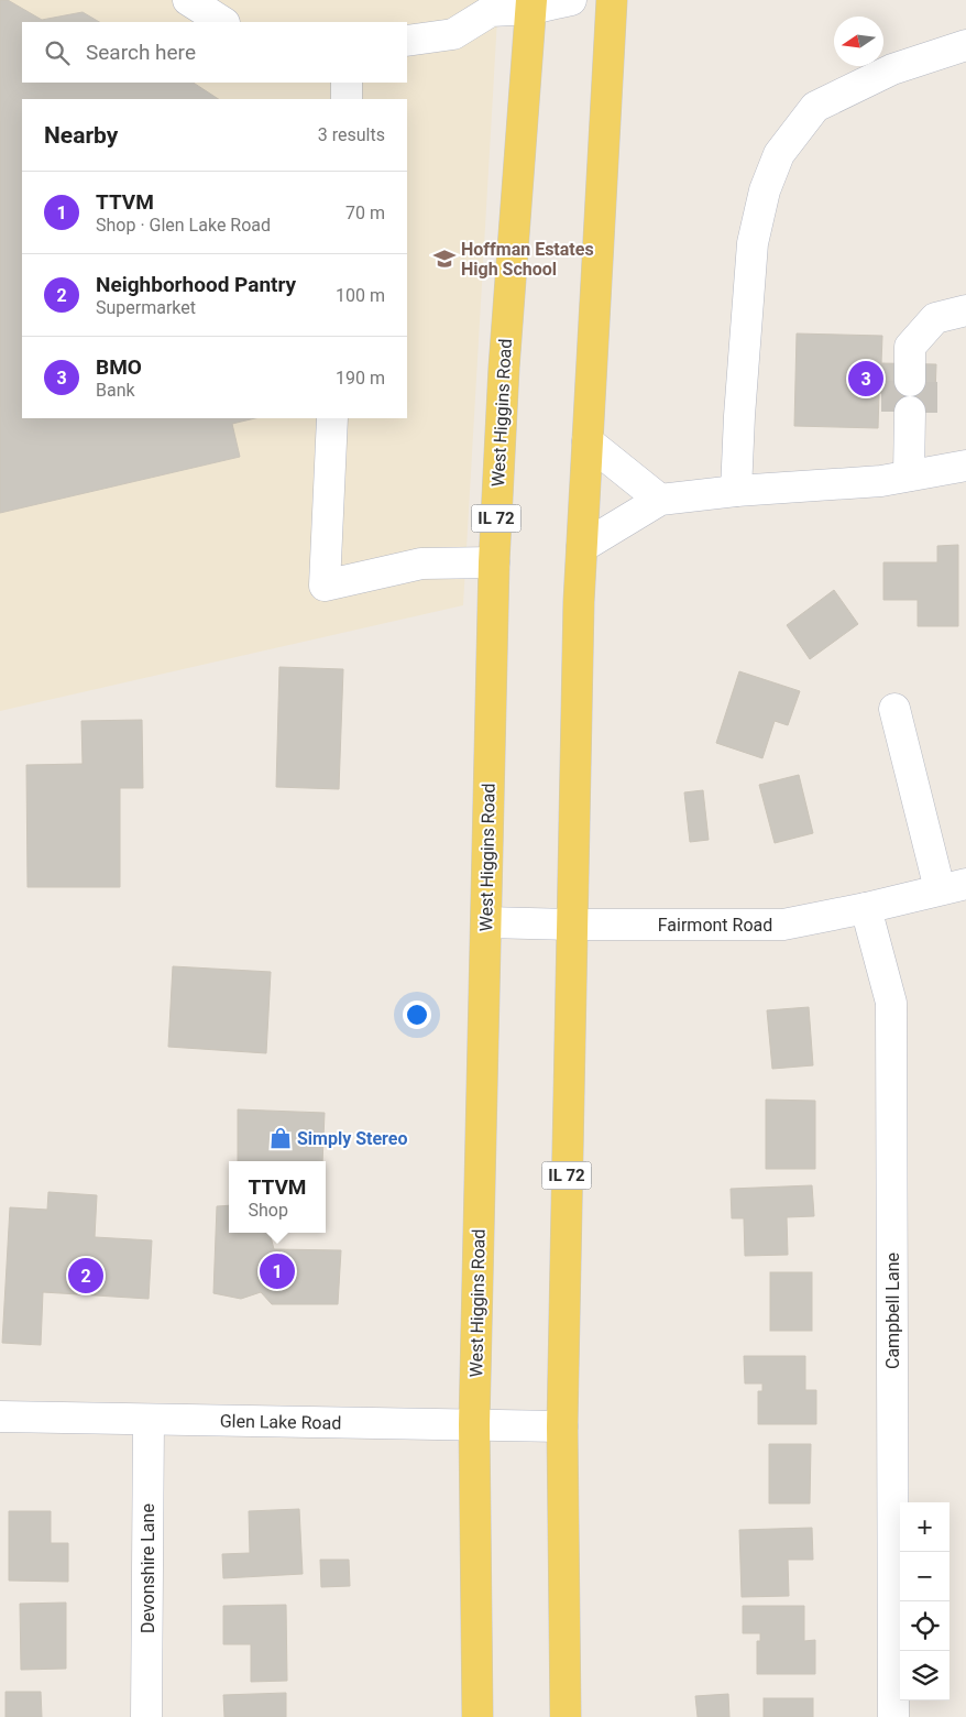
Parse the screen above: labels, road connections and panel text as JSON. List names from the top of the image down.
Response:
{
  "streets": {
    "main road": ["West Higgins Road", "IL 72"],
    "street": [
      "Fairmont Road",
      "Campbell Lane",
      "Glen Lake Road",
      "Devonshire Lane"
    ]
  },
  "crossings": [
    ["West Higgins Road", "Fairmont Road"],
    ["West Higgins Road", "Glen Lake Road"],
    ["IL 72", "Fairmont Road"],
    ["IL 72", "Glen Lake Road"],
    ["Fairmont Road", "Campbell Lane"],
    ["Glen Lake Road", "Devonshire Lane"]
  ],
  "places": {
    "school or university": ["Hoffman Estates High School"],
    "shop": ["Simply Stereo"]
  },
  "north": "left",
  "page": {
    "search": "Search here",
    "heading": ["Nearby", "3 results"],
    "list": [
      {
        "mark": "1",
        "name": "TTVM",
        "note": "Shop · Glen Lake Road",
        "value": "70 m"
      },
      {
        "mark": "2",
        "name": "Neighborhood Pantry",
        "note": "Supermarket",
        "value": "100 m"
      },
      {
        "mark": "3",
        "name": "BMO",
        "note": "Bank",
        "value": "190 m"
      }
    ],
    "pins": ["3", "1", "2"],
    "popup": ["TTVM", "Shop"],
    "map_buttons": ["+", "−"]
  }
}
